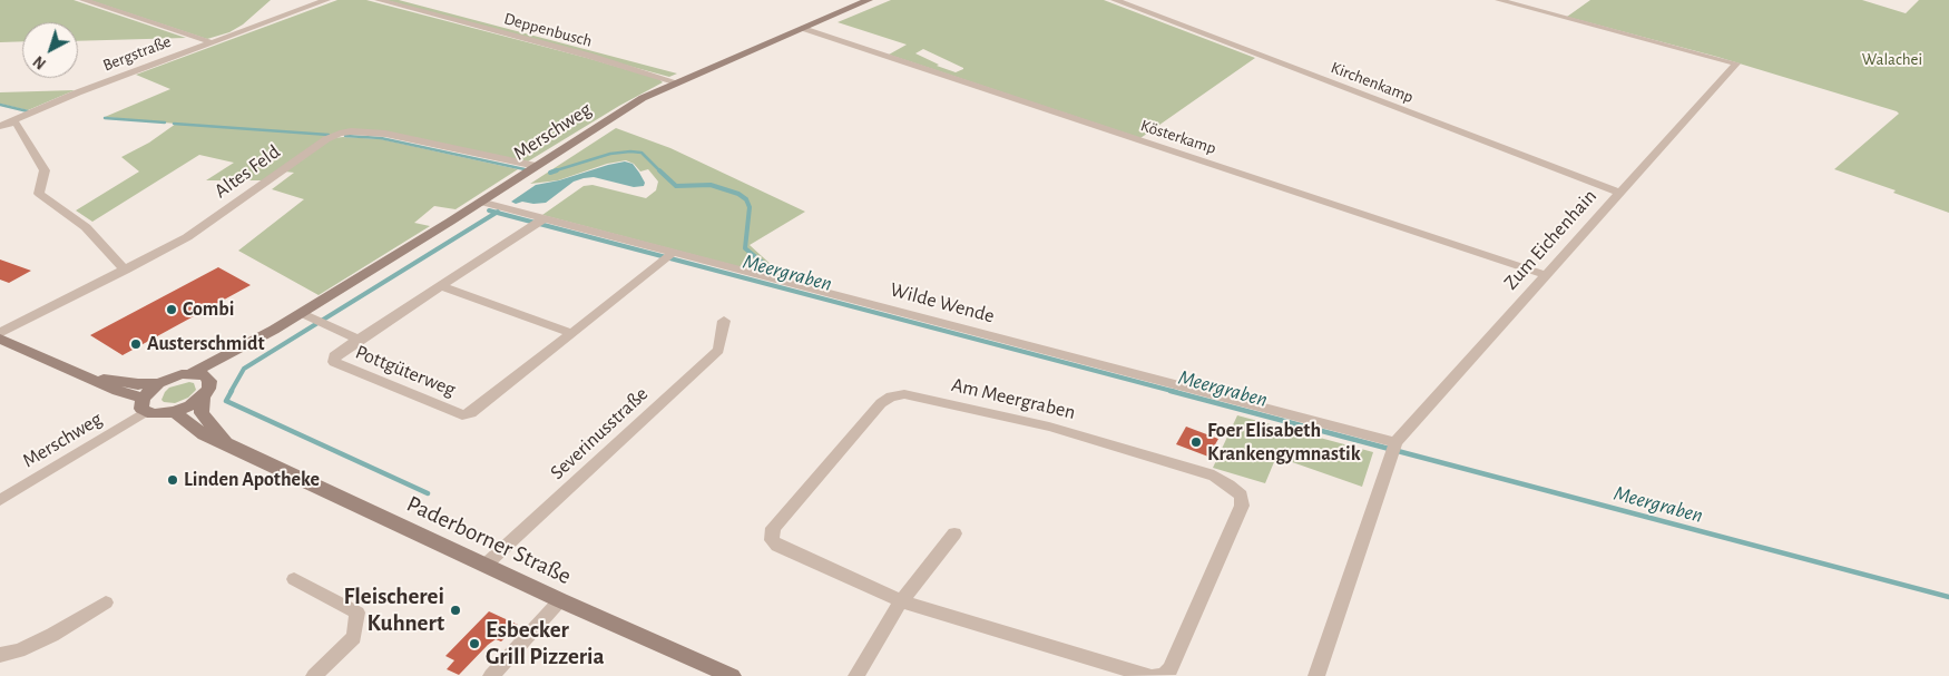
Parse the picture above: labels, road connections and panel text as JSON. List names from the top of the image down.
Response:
{
  "streets": {
    "main road": ["Merschweg", "Paderborner Straße"],
    "street": [
      "Deppenbusch",
      "Bergstraße",
      "Kirchenkamp",
      "Kösterkamp",
      "Altes Feld",
      "Zum Eichenhain",
      "Wilde Wende",
      "Pottgüterweg",
      "Am Meergraben",
      "Severinusstraße"
    ]
  },
  "crossings": [
    ["Deppenbusch", "Merschweg"],
    ["Kirchenkamp", "Zum Eichenhain"],
    ["Merschweg", "Kösterkamp"],
    ["Merschweg", "Altes Feld"],
    ["Merschweg", "Wilde Wende"],
    ["Merschweg", "Pottgüterweg"],
    ["Kösterkamp", "Zum Eichenhain"],
    ["Zum Eichenhain", "Wilde Wende"],
    ["Wilde Wende", "Pottgüterweg"],
    ["Severinusstraße", "Paderborner Straße"]
  ],
  "water": ["Meergraben"],
  "parks": ["Walachei"],
  "places": [
    "Combi",
    "Austerschmidt",
    "Foer Elisabeth Krankengymnastik",
    "Linden Apotheke",
    "Fleischerei Kuhnert",
    "Esbecker Grill Pizzeria"
  ],
  "north": "bottom left"
}
